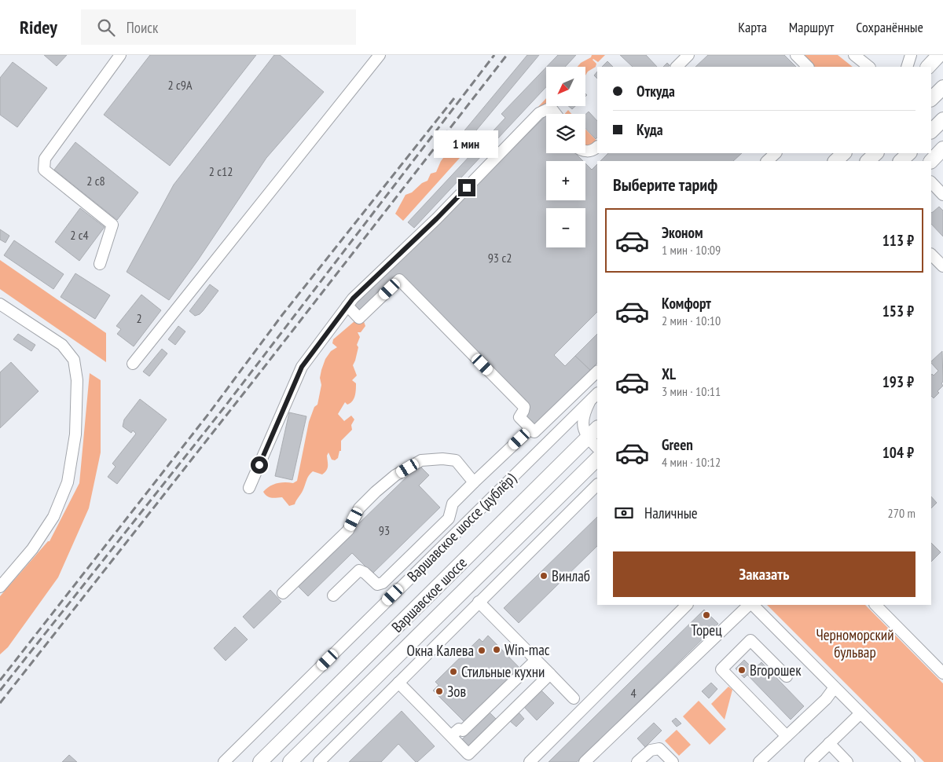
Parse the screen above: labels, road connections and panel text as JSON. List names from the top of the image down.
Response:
{
  "streets": {
    "main road": ["Варшавское шоссе"],
    "street": ["Варшавское шоссе (дублёр)"]
  },
  "parks": ["Черноморский бульвар"],
  "places": [
    "Винлаб",
    "Торец",
    "Win-mac",
    "Окна Калева",
    "Вгорошек",
    "Стильные кухни",
    "Зов"
  ],
  "house_numbers": [
    "2 с9А",
    "2 с12",
    "2 с8",
    "2 с4",
    "93 с2",
    "2",
    "93",
    "4"
  ],
  "north": "bottom left",
  "page": {
    "header": "Ridey",
    "search": "Поиск",
    "nav": ["Карта", "Маршрут", "Сохранённые"],
    "map_buttons": ["+", "−"],
    "banner": ["Откуда", "Куда"],
    "bubble": "1 мин",
    "heading": "Выберите тариф",
    "list": [
      {
        "name": "Эконом",
        "note": "1 мин · 10:09",
        "value": "113 ₽"
      },
      {
        "name": "Комфорт",
        "note": "2 мин · 10:10",
        "value": "153 ₽"
      },
      {
        "name": "XL",
        "note": "3 мин · 10:11",
        "value": "193 ₽"
      },
      {
        "name": "Green",
        "note": "4 мин · 10:12",
        "value": "104 ₽"
      }
    ],
    "pay": ["Наличные", "270 m"],
    "buttons": "Заказать"
  }
}
